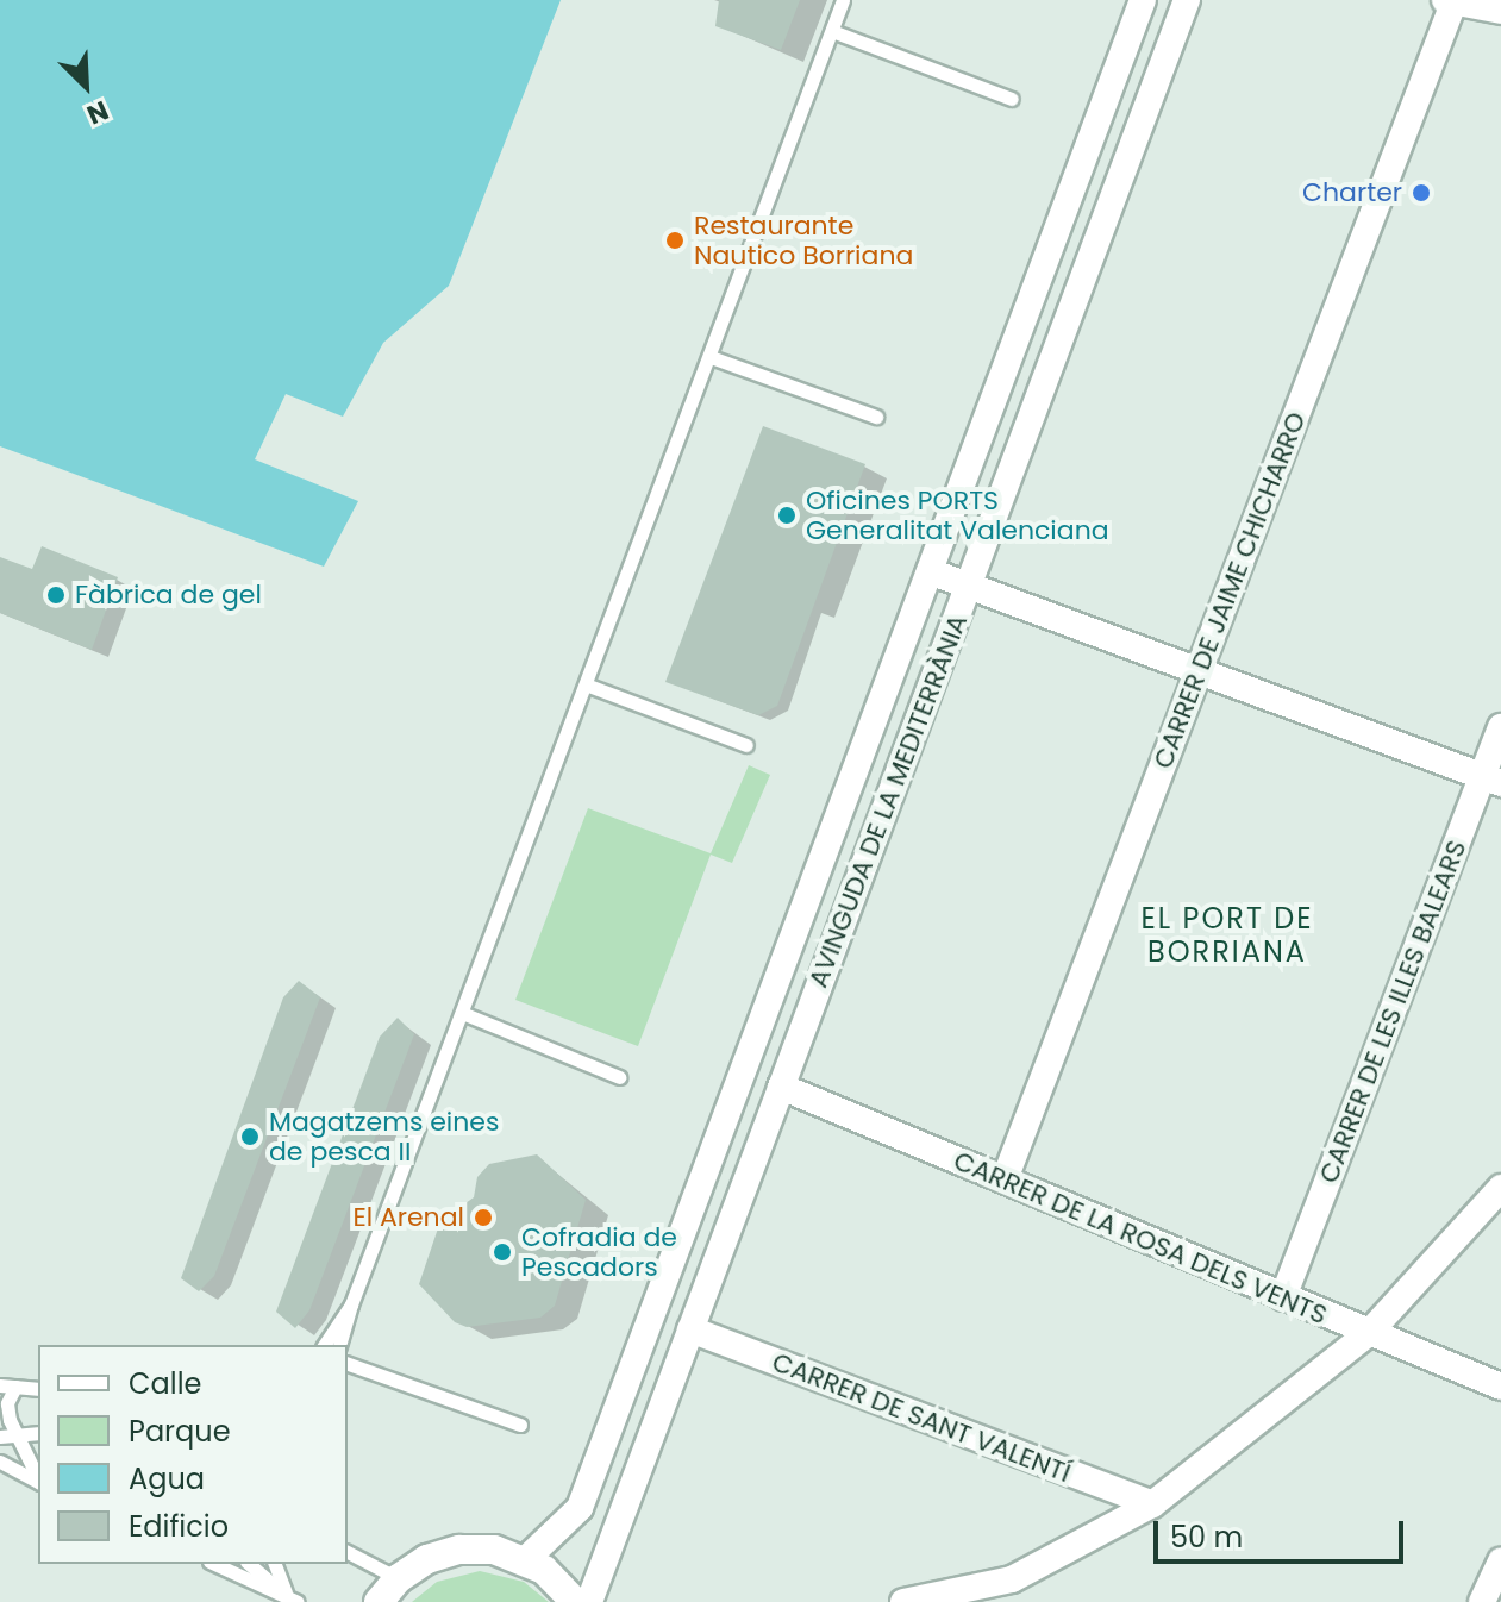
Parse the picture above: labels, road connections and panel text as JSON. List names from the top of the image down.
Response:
{
  "streets": {
    "street": [
      "CARRER DE JAIME CHICHARRO",
      "AVINGUDA DE LA MEDITERRÀNIA",
      "CARRER DE LES ILLES BALEARS",
      "CARRER DE LA ROSA DELS VENTS",
      "CARRER DE SANT VALENTÍ"
    ]
  },
  "crossings": [
    ["CARRER DE JAIME CHICHARRO", "CARRER DE LA ROSA DELS VENTS"],
    ["AVINGUDA DE LA MEDITERRÀNIA", "CARRER DE LA ROSA DELS VENTS"],
    ["AVINGUDA DE LA MEDITERRÀNIA", "CARRER DE SANT VALENTÍ"],
    ["CARRER DE LES ILLES BALEARS", "CARRER DE LA ROSA DELS VENTS"]
  ],
  "districts": ["EL PORT DE BORRIANA"],
  "places": [
    "Charter",
    "Restaurante Nautico Borriana",
    "Oficines PORTS Generalitat Valenciana",
    "Fàbrica de gel",
    "Magatzems eines de pesca II",
    "El Arenal",
    "Cofradia de Pescadors"
  ],
  "legend": [
    "Calle",
    "Parque",
    "Agua",
    "Edificio"
  ],
  "scale_bar": "50 m",
  "north": "bottom right"
}
